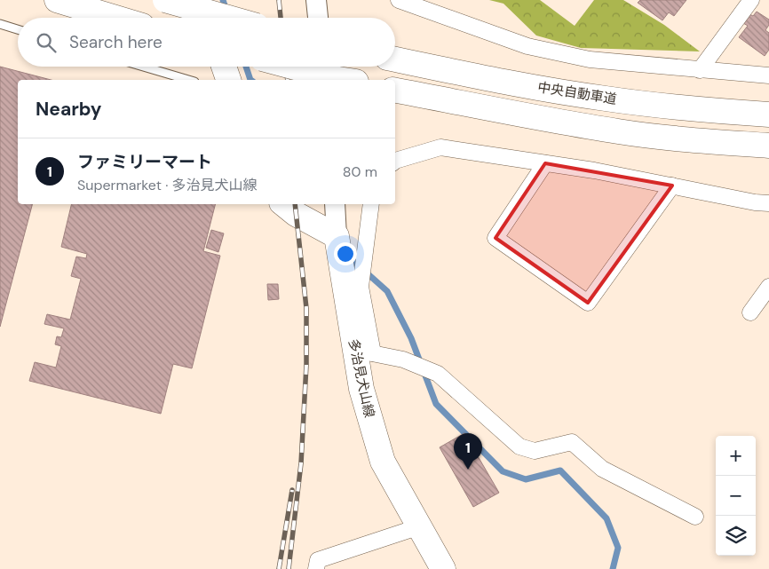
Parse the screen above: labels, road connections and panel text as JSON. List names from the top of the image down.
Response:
{
  "streets": {
    "main road": ["中央自動車道", "多治見犬山線"]
  },
  "page": {
    "search": "Search here",
    "heading": "Nearby",
    "list": [
      {
        "mark": "1",
        "name": "ファミリーマート",
        "note": "Supermarket · 多治見犬山線",
        "value": "80 m"
      }
    ],
    "pins": "1",
    "map_buttons": ["+", "−"]
  }
}
